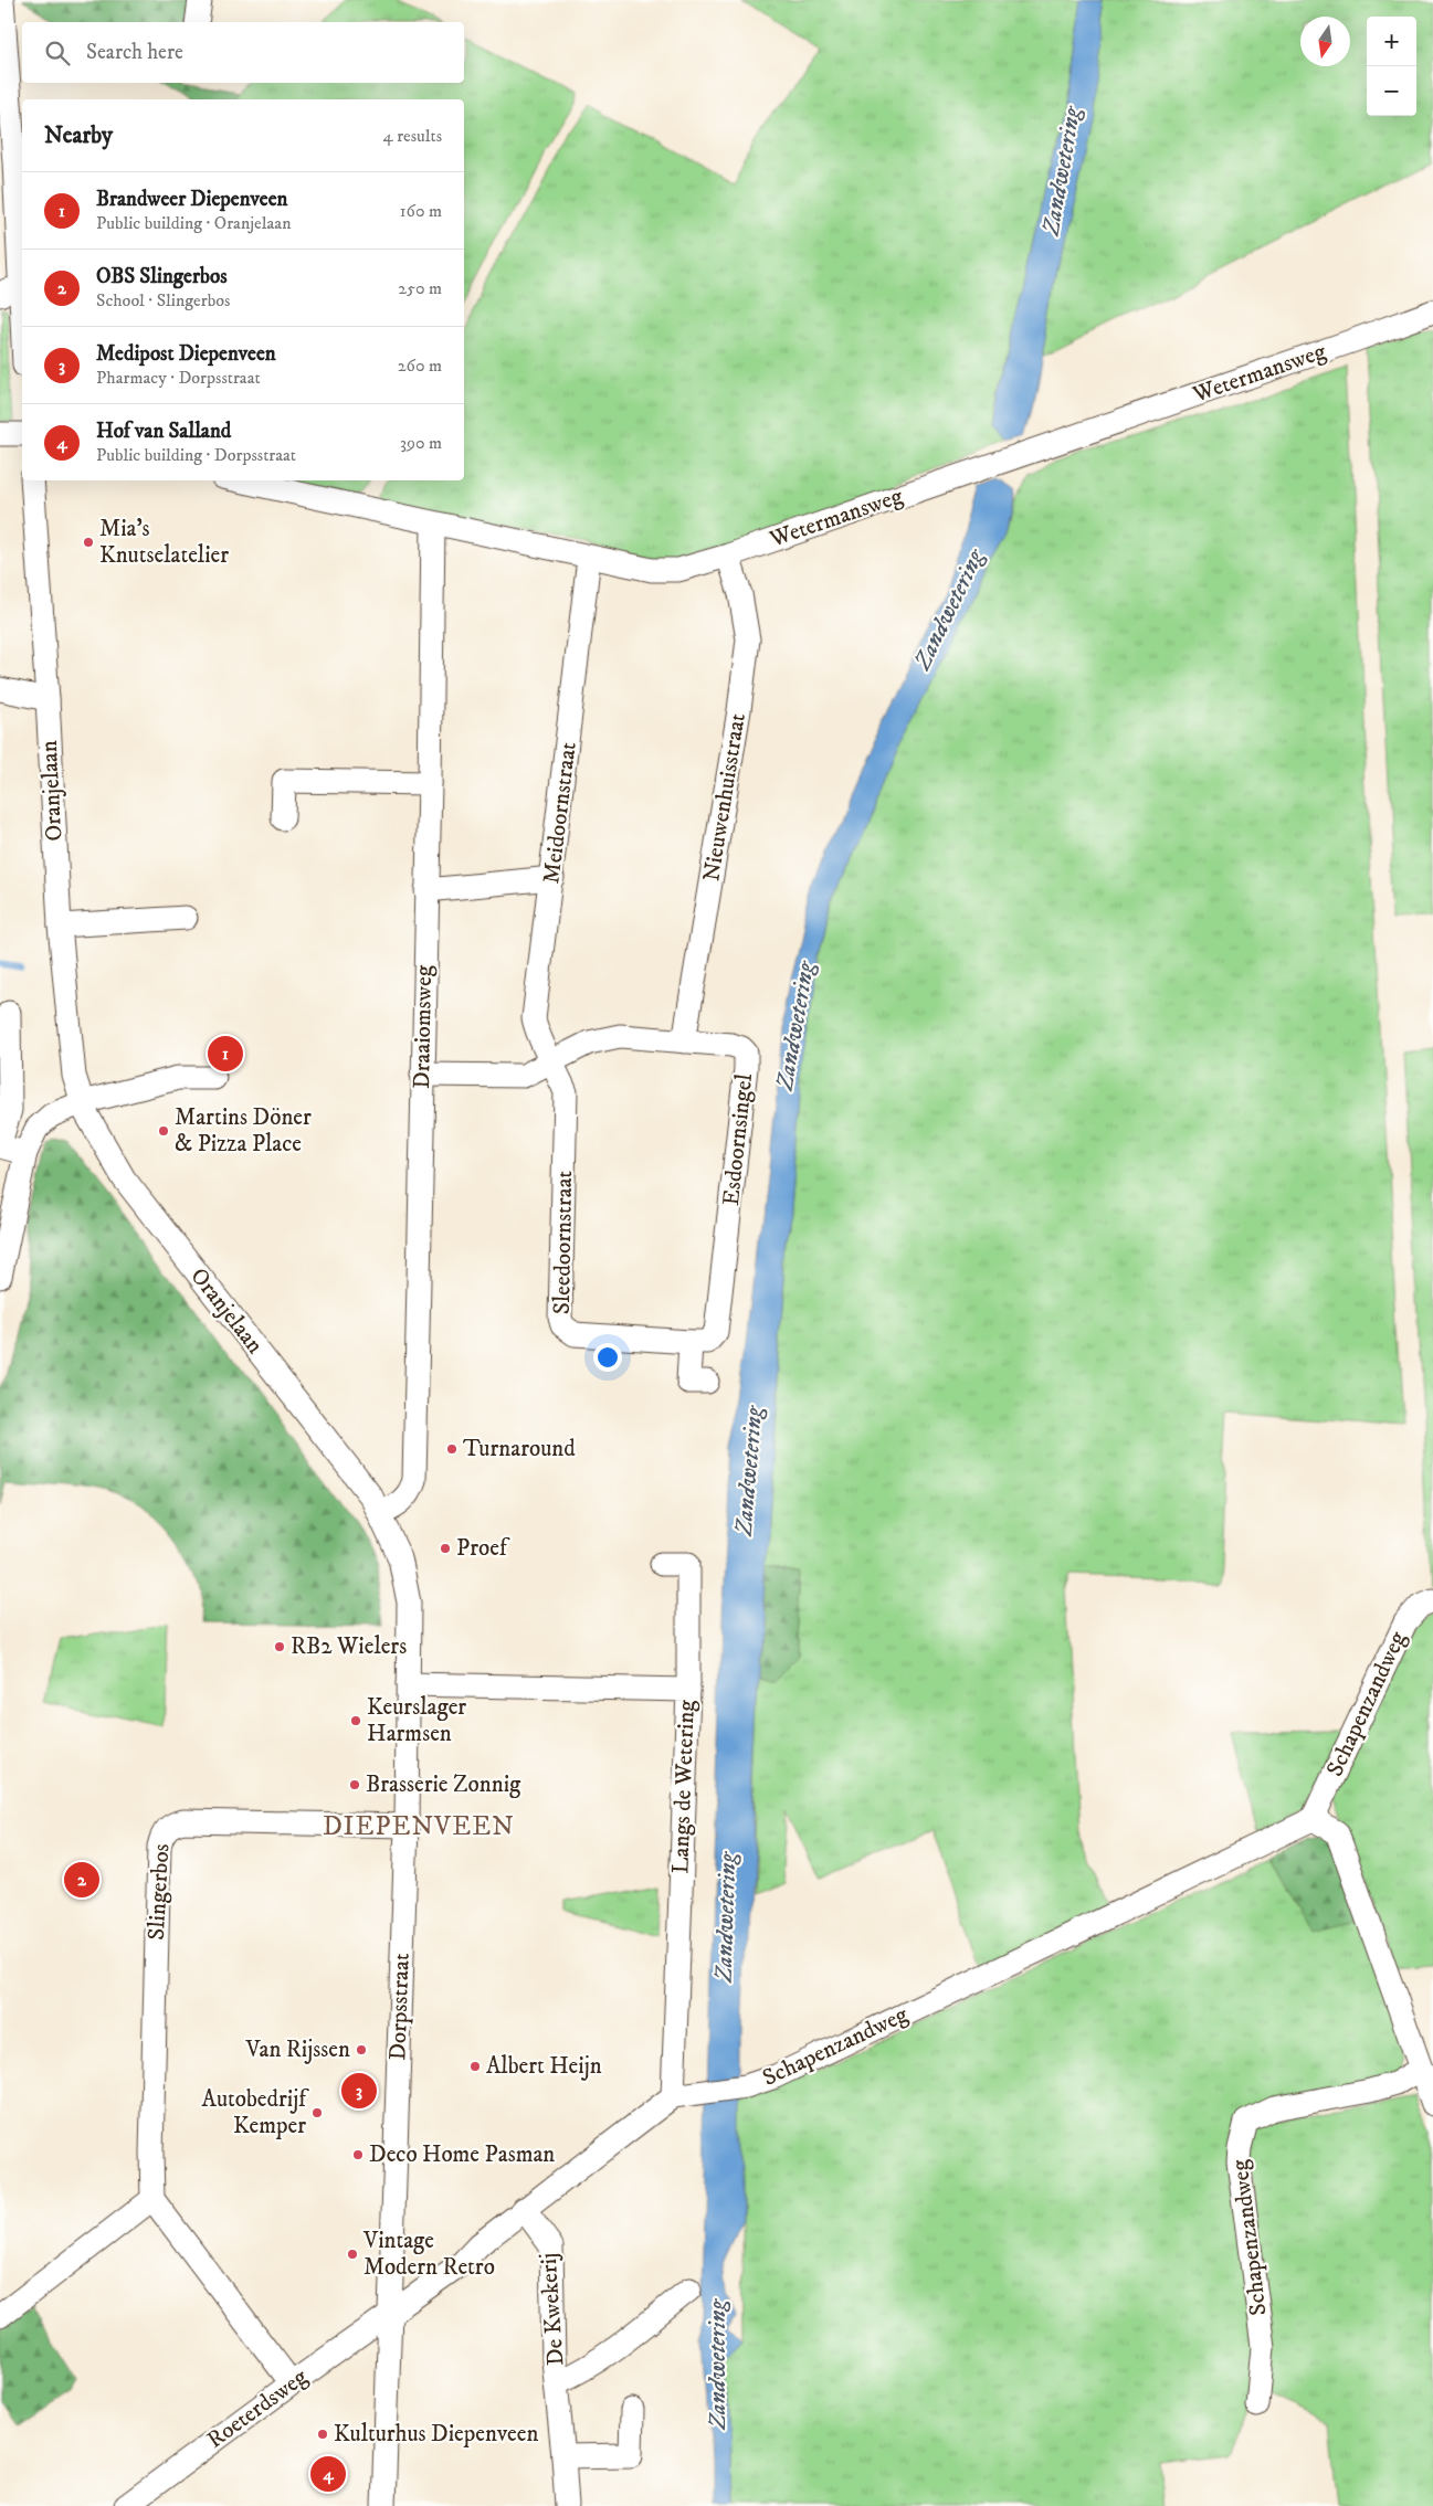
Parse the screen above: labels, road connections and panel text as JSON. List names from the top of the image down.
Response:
{
  "streets": {
    "street": [
      "Wetermansweg",
      "Oranjelaan",
      "Nieuwenhuisstraat",
      "Meidoornstraat",
      "Draaiomsweg",
      "Esdoornsingel",
      "Sleedoornstraat",
      "Schapenzandweg",
      "Langs de Wetering",
      "Slingerbos",
      "Dorpsstraat",
      "De Kwekerij",
      "Roeterdsweg"
    ]
  },
  "crossings": [
    ["Wetermansweg", "Nieuwenhuisstraat"],
    ["Wetermansweg", "Meidoornstraat"],
    ["Wetermansweg", "Draaiomsweg"],
    ["Oranjelaan", "Draaiomsweg"],
    ["Oranjelaan", "Dorpsstraat"],
    ["Nieuwenhuisstraat", "Esdoornsingel"],
    ["Meidoornstraat", "Esdoornsingel"],
    ["Meidoornstraat", "Sleedoornstraat"],
    ["Draaiomsweg", "Esdoornsingel"],
    ["Draaiomsweg", "Dorpsstraat"],
    ["Esdoornsingel", "Sleedoornstraat"],
    ["Schapenzandweg", "Langs de Wetering"],
    ["Schapenzandweg", "Dorpsstraat"],
    ["Schapenzandweg", "De Kwekerij"],
    ["Schapenzandweg", "Roeterdsweg"],
    ["Langs de Wetering", "Dorpsstraat"],
    ["Slingerbos", "Dorpsstraat"],
    ["Dorpsstraat", "Roeterdsweg"]
  ],
  "districts": ["DIEPENVEEN"],
  "water": ["Zandwetering"],
  "places": [
    "Mia's Knutselatelier",
    "Martins Döner & Pizza Place",
    "Turnaround",
    "Proef",
    "RB2 Wielers",
    "Keurslager Harmsen",
    "Brasserie Zonnig",
    "Van Rijssen",
    "Albert Heijn",
    "Autobedrijf Kemper",
    "Deco Home Pasman",
    "Vintage Modern Retro",
    "Kulturhus Diepenveen"
  ],
  "north": "bottom",
  "page": {
    "map_buttons": ["+", "−"],
    "search": "Search here",
    "heading": ["Nearby", "4 results"],
    "list": [
      {
        "mark": "1",
        "name": "Brandweer Diepenveen",
        "note": "Public building · Oranjelaan",
        "value": "160 m"
      },
      {
        "mark": "2",
        "name": "OBS Slingerbos",
        "note": "School · Slingerbos",
        "value": "250 m"
      },
      {
        "mark": "3",
        "name": "Medipost Diepenveen",
        "note": "Pharmacy · Dorpsstraat",
        "value": "260 m"
      },
      {
        "mark": "4",
        "name": "Hof van Salland",
        "note": "Public building · Dorpsstraat",
        "value": "390 m"
      }
    ],
    "pins": [
      "1",
      "2",
      "3",
      "4"
    ]
  }
}
